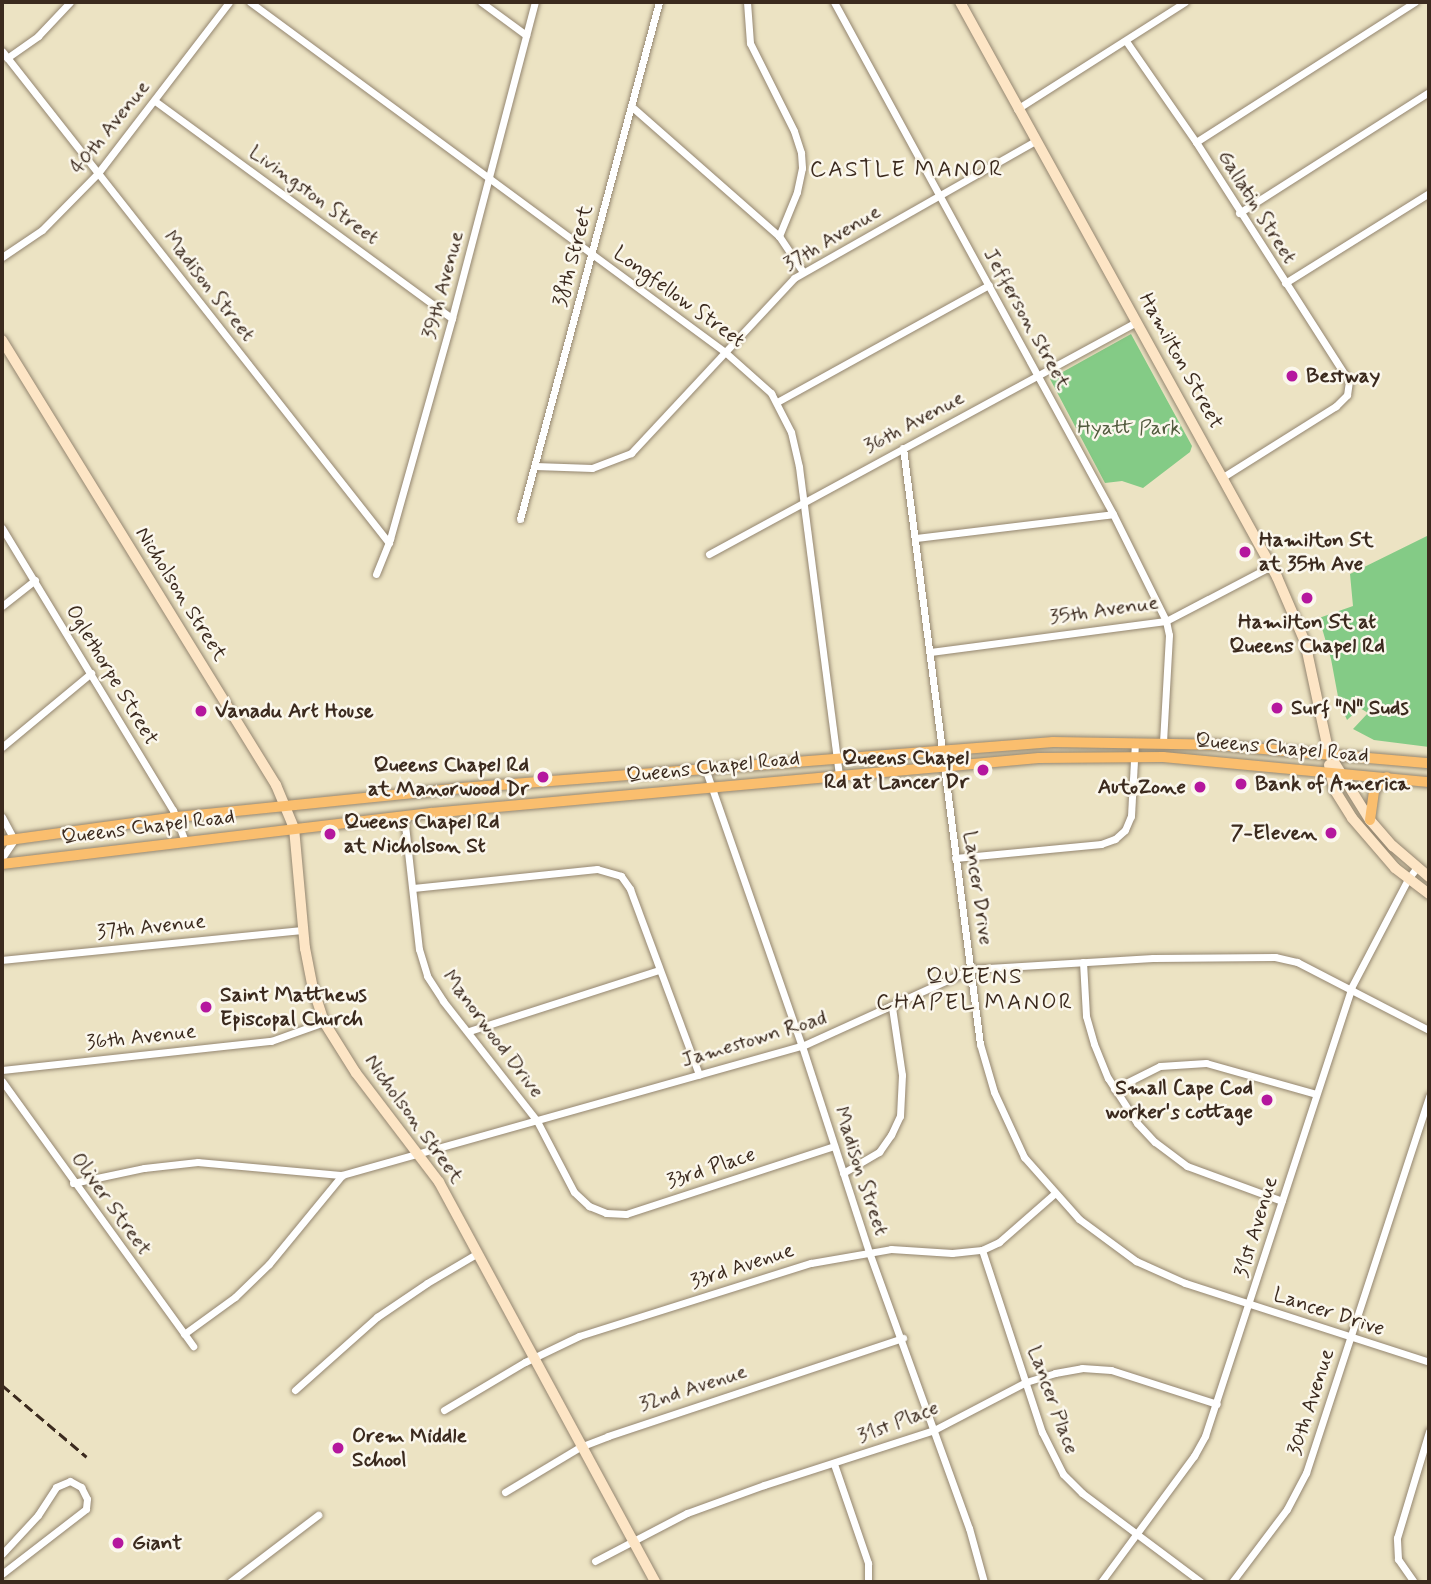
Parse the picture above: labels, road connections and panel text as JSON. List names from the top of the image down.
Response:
{
  "streets": {
    "main road": ["Queens Chapel Road"],
    "street": [
      "40th Avenue",
      "Livingston Street",
      "Gallatin Street",
      "37th Avenue",
      "38th Street",
      "39th Avenue",
      "Madison Street",
      "Longfellow Street",
      "Jefferson Street",
      "Hamilton Street",
      "36th Avenue",
      "Nicholson Street",
      "35th Avenue",
      "Oglethorpe Street",
      "Lancer Drive",
      "Manorwood Drive",
      "Jamestown Road",
      "33rd Place",
      "Oliver Street",
      "31st Avenue",
      "33rd Avenue",
      "32nd Avenue",
      "Lancer Place",
      "30th Avenue",
      "31st Place"
    ]
  },
  "crossings": [
    ["40th Avenue", "Livingston Street"],
    ["40th Avenue", "Madison Street"],
    ["Livingston Street", "39th Avenue"],
    ["Gallatin Street", "Hamilton Street"],
    ["37th Avenue", "38th Street"],
    ["37th Avenue", "Longfellow Street"],
    ["37th Avenue", "Jefferson Street"],
    ["37th Avenue", "Hamilton Street"],
    ["37th Avenue", "Nicholson Street"],
    ["38th Street", "Longfellow Street"],
    ["39th Avenue", "Madison Street"],
    ["39th Avenue", "Longfellow Street"],
    ["Madison Street", "Queens Chapel Road"],
    ["Madison Street", "Jamestown Road"],
    ["Madison Street", "33rd Place"],
    ["Madison Street", "33rd Avenue"],
    ["Madison Street", "32nd Avenue"],
    ["Madison Street", "31st Place"],
    ["Longfellow Street", "36th Avenue"],
    ["Longfellow Street", "Queens Chapel Road"],
    ["Jefferson Street", "36th Avenue"],
    ["Jefferson Street", "35th Avenue"],
    ["Jefferson Street", "Queens Chapel Road"],
    ["Hamilton Street", "36th Avenue"],
    ["Hamilton Street", "35th Avenue"],
    ["Hamilton Street", "Queens Chapel Road"],
    ["Hamilton Street", "31st Avenue"],
    ["36th Avenue", "Nicholson Street"],
    ["36th Avenue", "Lancer Drive"],
    ["Nicholson Street", "Queens Chapel Road"],
    ["Nicholson Street", "Jamestown Road"],
    ["Nicholson Street", "33rd Avenue"],
    ["Nicholson Street", "32nd Avenue"],
    ["Nicholson Street", "31st Place"],
    ["35th Avenue", "Lancer Drive"],
    ["Oglethorpe Street", "Queens Chapel Road"],
    ["Queens Chapel Road", "Lancer Drive"],
    ["Queens Chapel Road", "Manorwood Drive"],
    ["Lancer Drive", "Jamestown Road"],
    ["Lancer Drive", "31st Avenue"],
    ["Lancer Drive", "33rd Avenue"],
    ["Lancer Drive", "30th Avenue"],
    ["Manorwood Drive", "Jamestown Road"],
    ["Manorwood Drive", "33rd Place"],
    ["Jamestown Road", "Oliver Street"],
    ["Jamestown Road", "31st Avenue"],
    ["31st Avenue", "Lancer Place"],
    ["31st Avenue", "31st Place"],
    ["33rd Avenue", "Lancer Place"],
    ["Lancer Place", "31st Place"]
  ],
  "districts": ["CASTLE MANOR", "QUEENS CHAPEL MANOR"],
  "parks": ["Hyatt Park"],
  "places": [
    "Bestway",
    "Hamilton St at 35th Ave",
    "Hamilton St at Queens Chapel Rd",
    "Surf \"N\" Suds",
    "Vanadu Art House",
    "Queens Chapel Rd at Lancer Dr",
    "Queens Chapel Rd at Manorwood Dr",
    "Bank of America",
    "AutoZone",
    "7-Eleven",
    "Queens Chapel Rd at Nicholson St",
    "Saint Matthews Episcopal Church",
    "Small Cape Cod worker's cottage",
    "Orem Middle School",
    "Giant"
  ]
}
